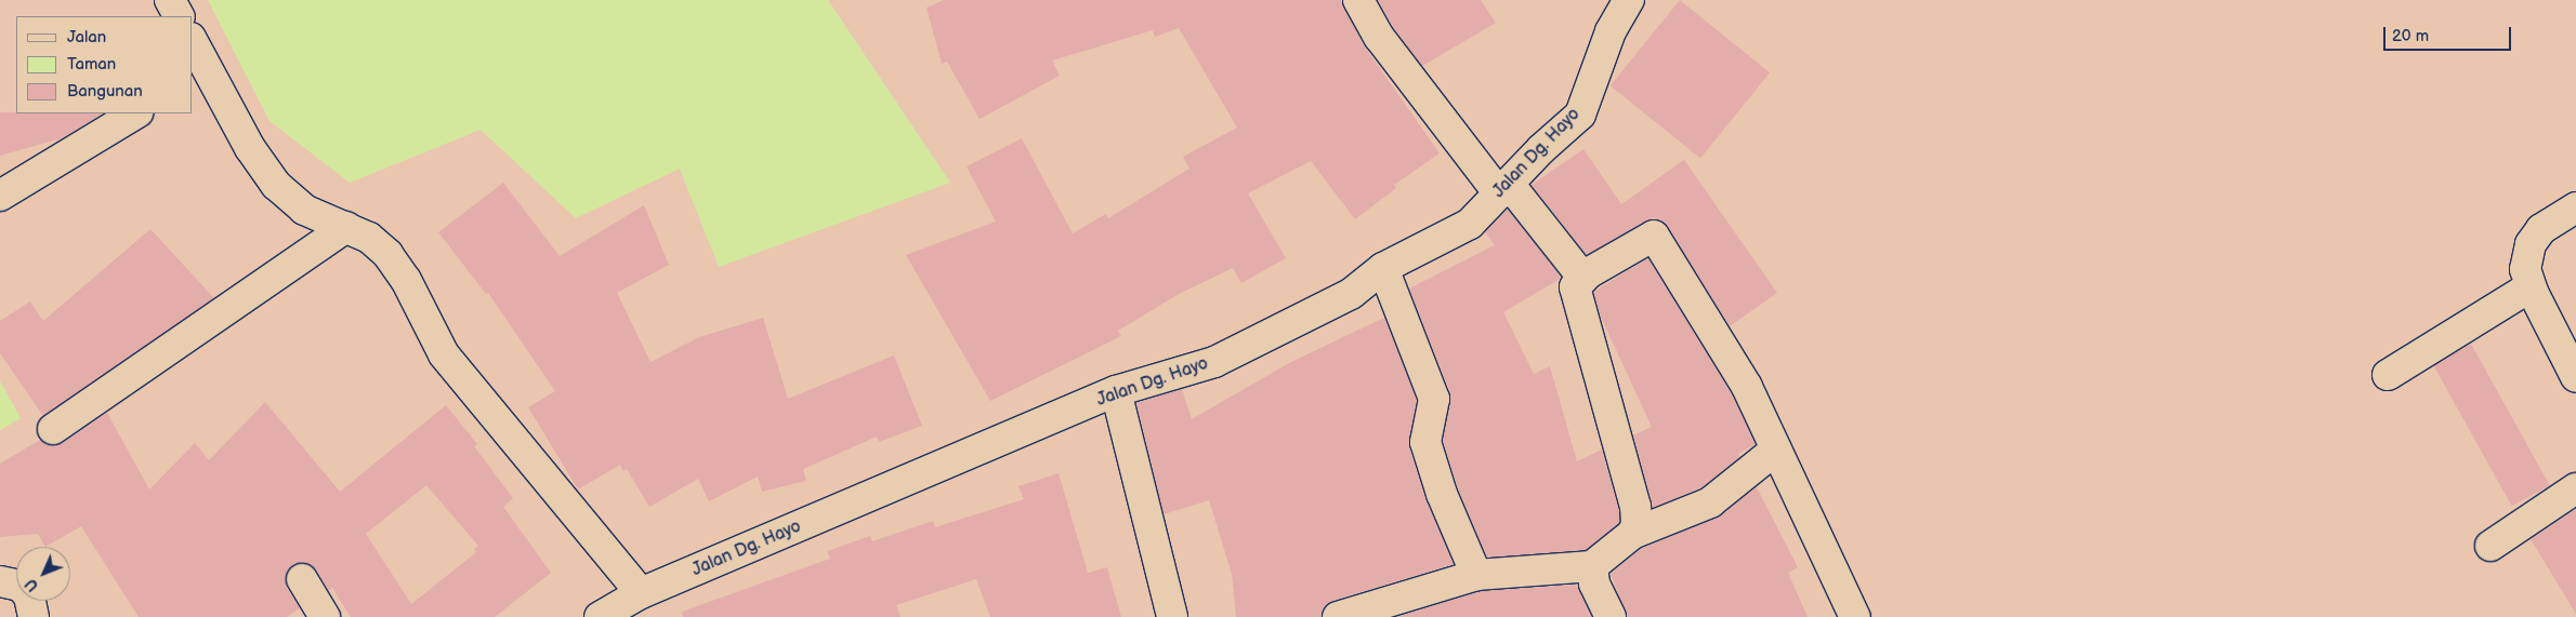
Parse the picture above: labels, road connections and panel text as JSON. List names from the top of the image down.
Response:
{
  "streets": {
    "street": ["Jalan Dg. Hayo"]
  },
  "legend": ["Jalan", "Taman", "Bangunan"],
  "scale_bar": "20 m",
  "north": "bottom left"
}
